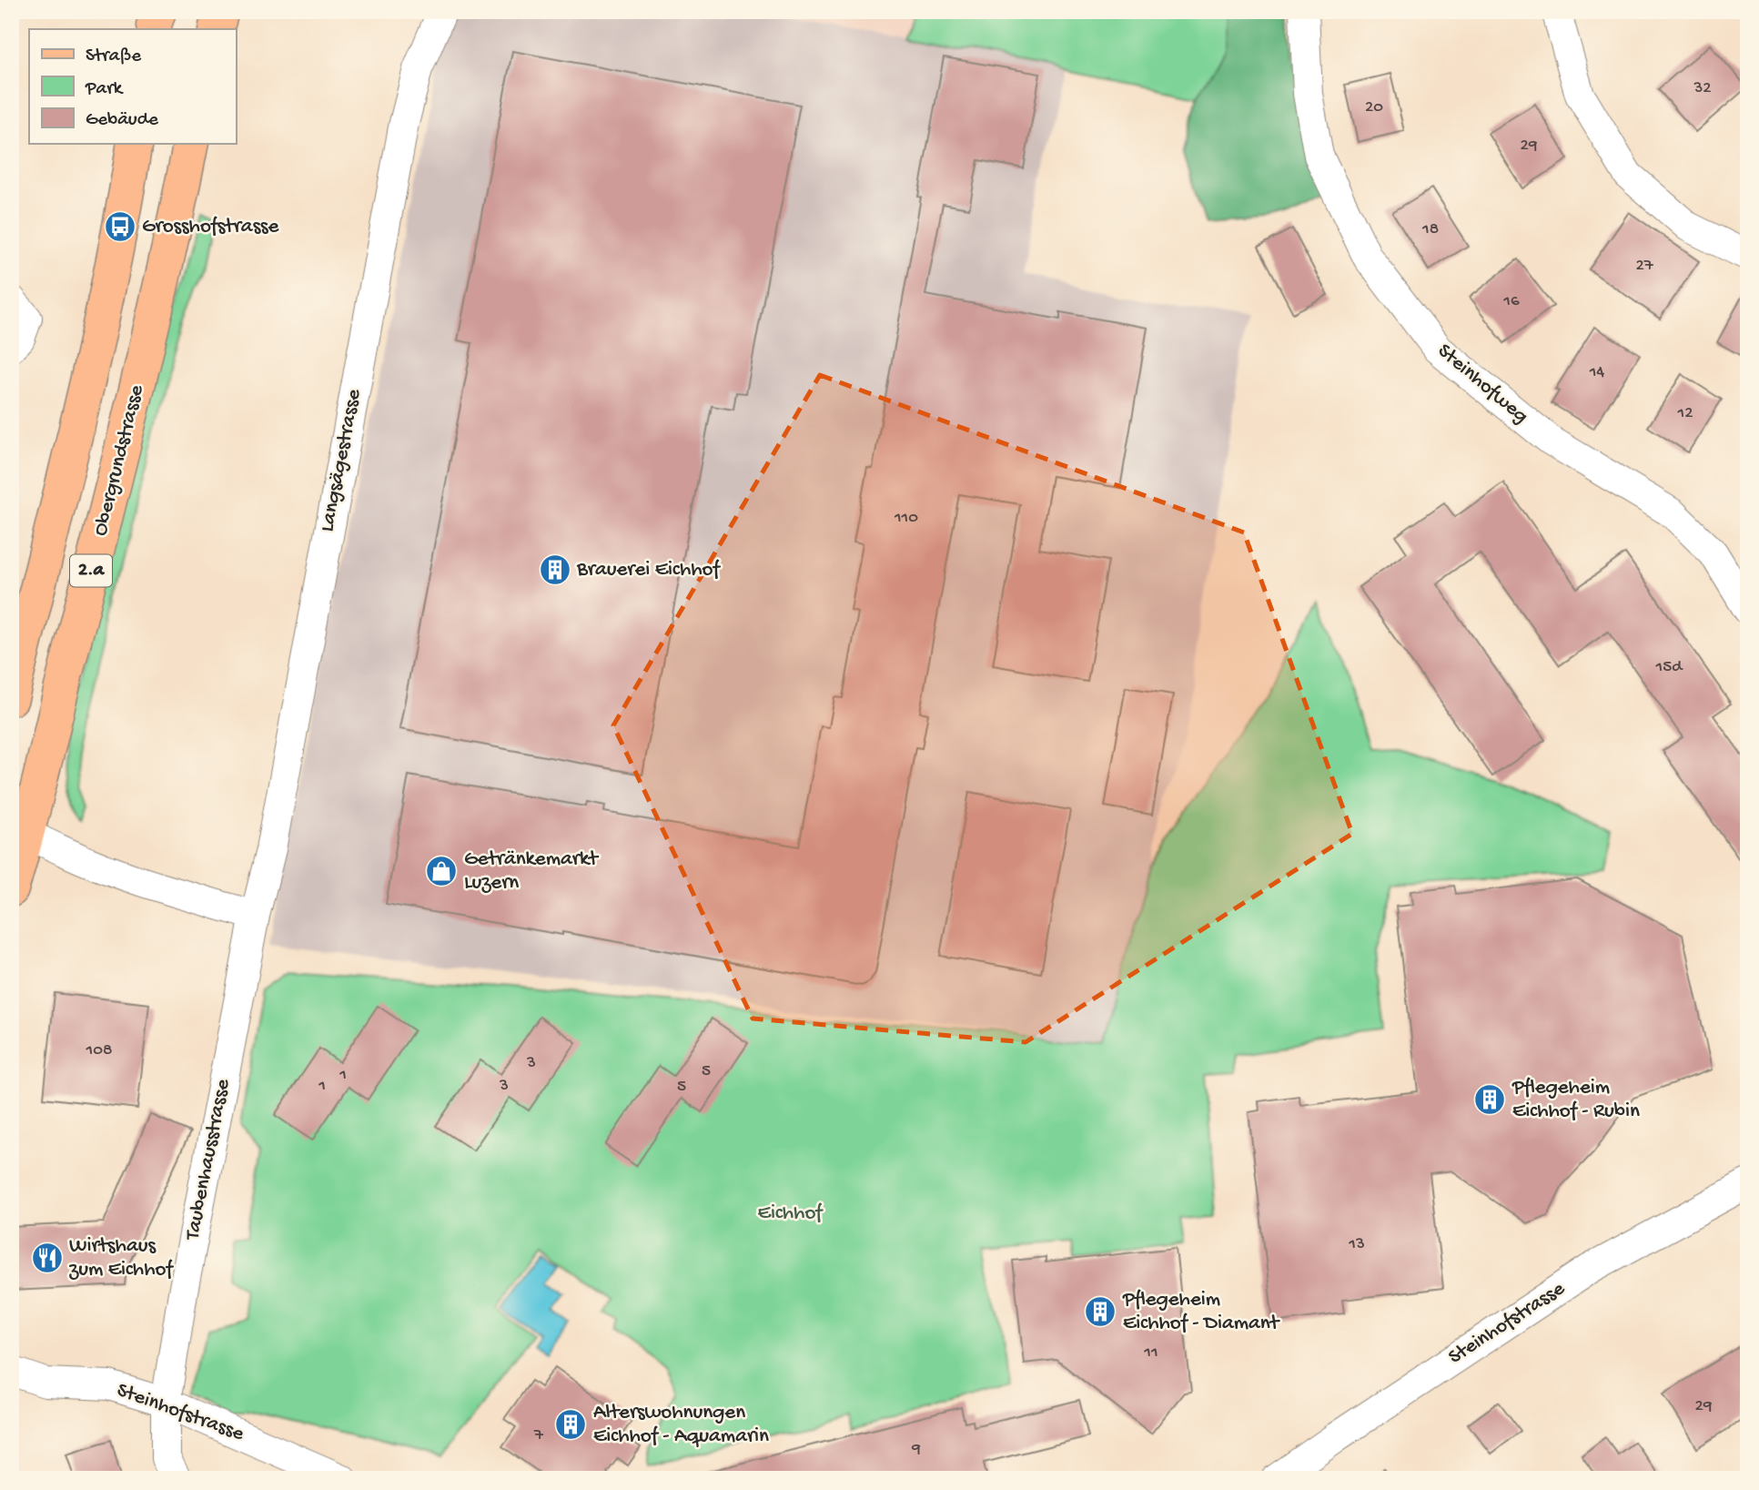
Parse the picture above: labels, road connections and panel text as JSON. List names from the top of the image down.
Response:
{
  "streets": {
    "main road": ["Obergrundstrasse", "2.a"],
    "street": [
      "Steinhofweg",
      "Langsägestrasse",
      "Taubenhausstrasse",
      "Steinhofstrasse"
    ]
  },
  "crossings": [
    ["Langsägestrasse", "Taubenhausstrasse"],
    ["Taubenhausstrasse", "Steinhofstrasse"]
  ],
  "parks": ["Eichhof"],
  "places": {
    "bus stop": ["Grosshofstrasse"],
    "building": [
      "Brauerei Eichhof",
      "Pflegeheim Eichhof - Rubin",
      "Pflegeheim Eichhof - Diamant",
      "Alterswohnungen Eichhof - Aquamarin"
    ],
    "shop": ["Getränkemarkt Luzern"],
    "restaurant": ["Wirtshaus zum Eichhof"]
  },
  "house_numbers": [
    "32",
    "20",
    "29",
    "18",
    "27",
    "16",
    "14",
    "12",
    "110",
    "15d",
    "108",
    "3",
    "5",
    "1",
    "1",
    "3",
    "5",
    "13",
    "11",
    "29",
    "7",
    "9"
  ],
  "legend": ["Straße", "Park", "Gebäude"]
}
